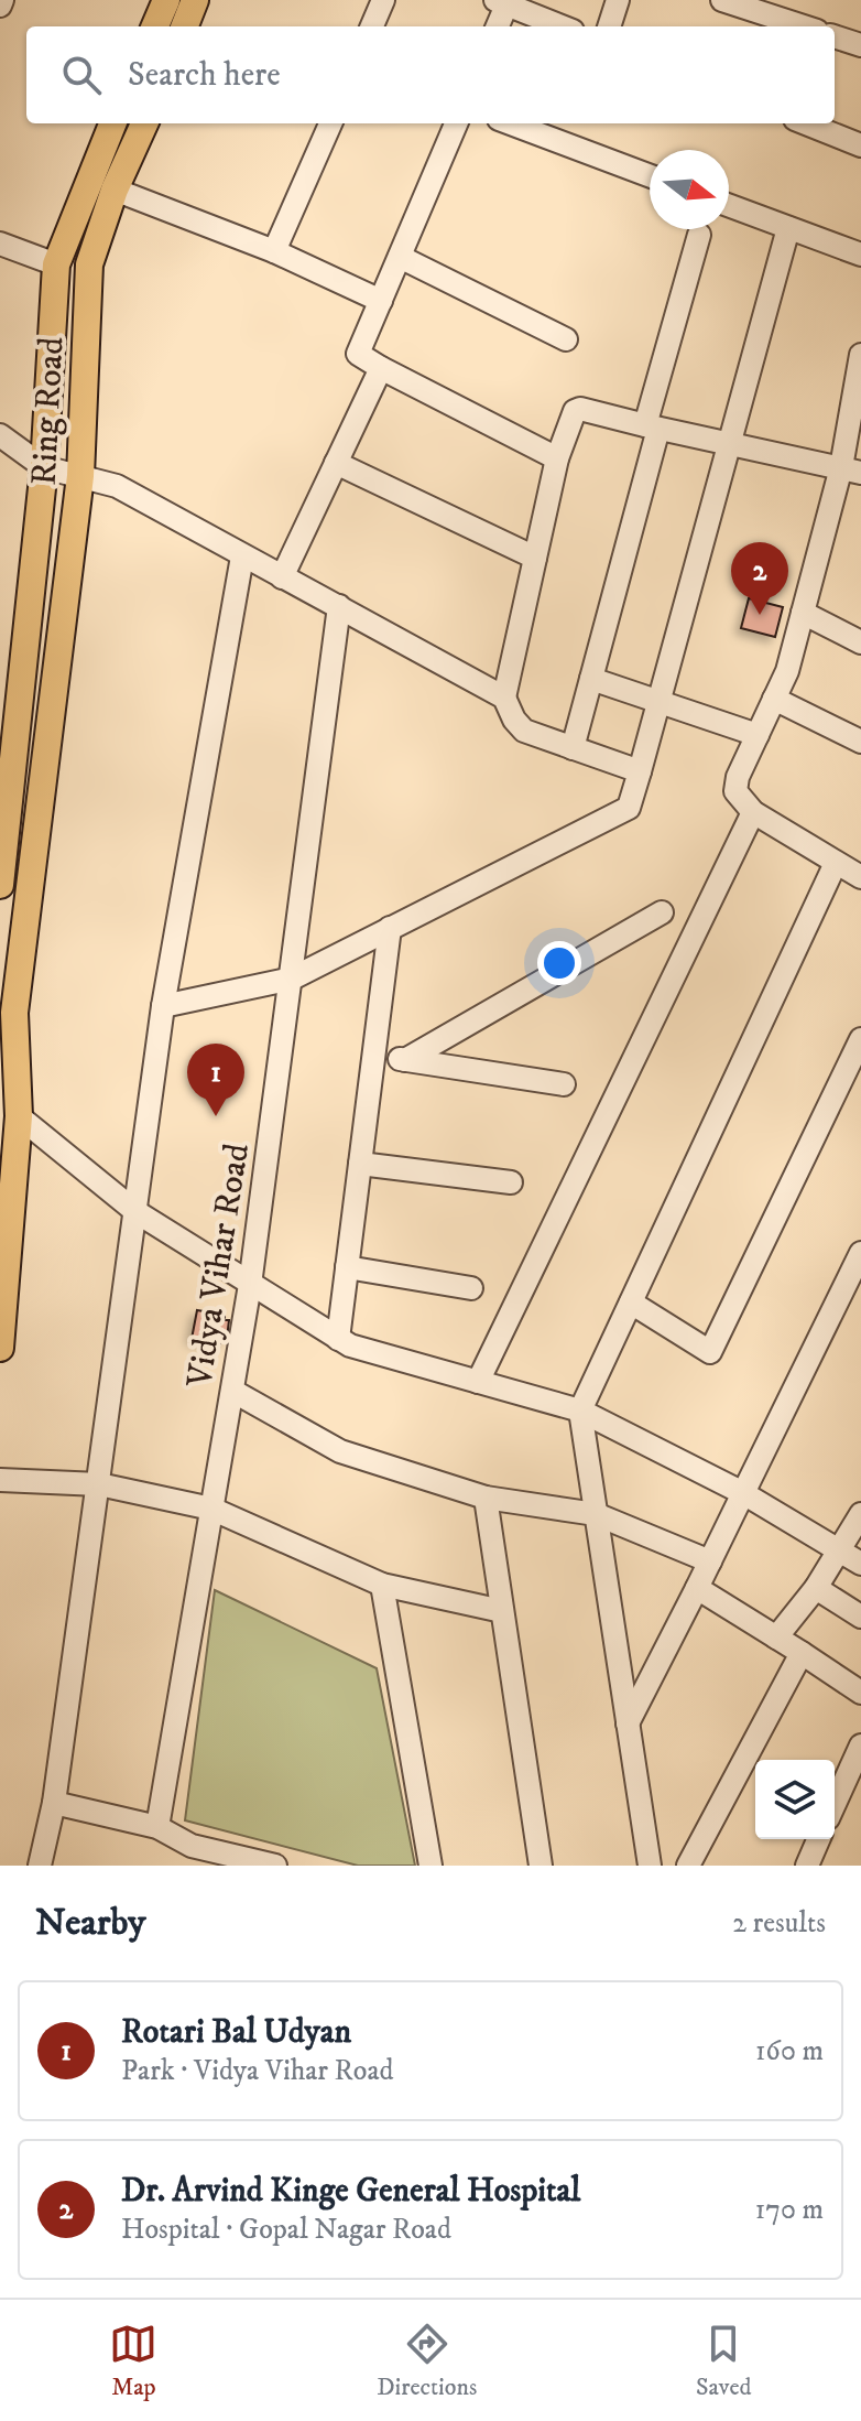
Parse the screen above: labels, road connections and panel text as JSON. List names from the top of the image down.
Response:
{
  "streets": {
    "main road": ["Ring Road"],
    "street": ["Vidya Vihar Road"]
  },
  "north": "right",
  "page": {
    "search": "Search here",
    "pins": ["2", "1"],
    "heading": ["Nearby", "2 results"],
    "list": [
      {
        "mark": "1",
        "name": "Rotari Bal Udyan",
        "note": "Park · Vidya Vihar Road",
        "value": "160 m"
      },
      {
        "mark": "2",
        "name": "Dr. Arvind Kinge General Hospital",
        "note": "Hospital · Gopal Nagar Road",
        "value": "170 m"
      }
    ],
    "nav": ["Map", "Directions", "Saved"]
  }
}
